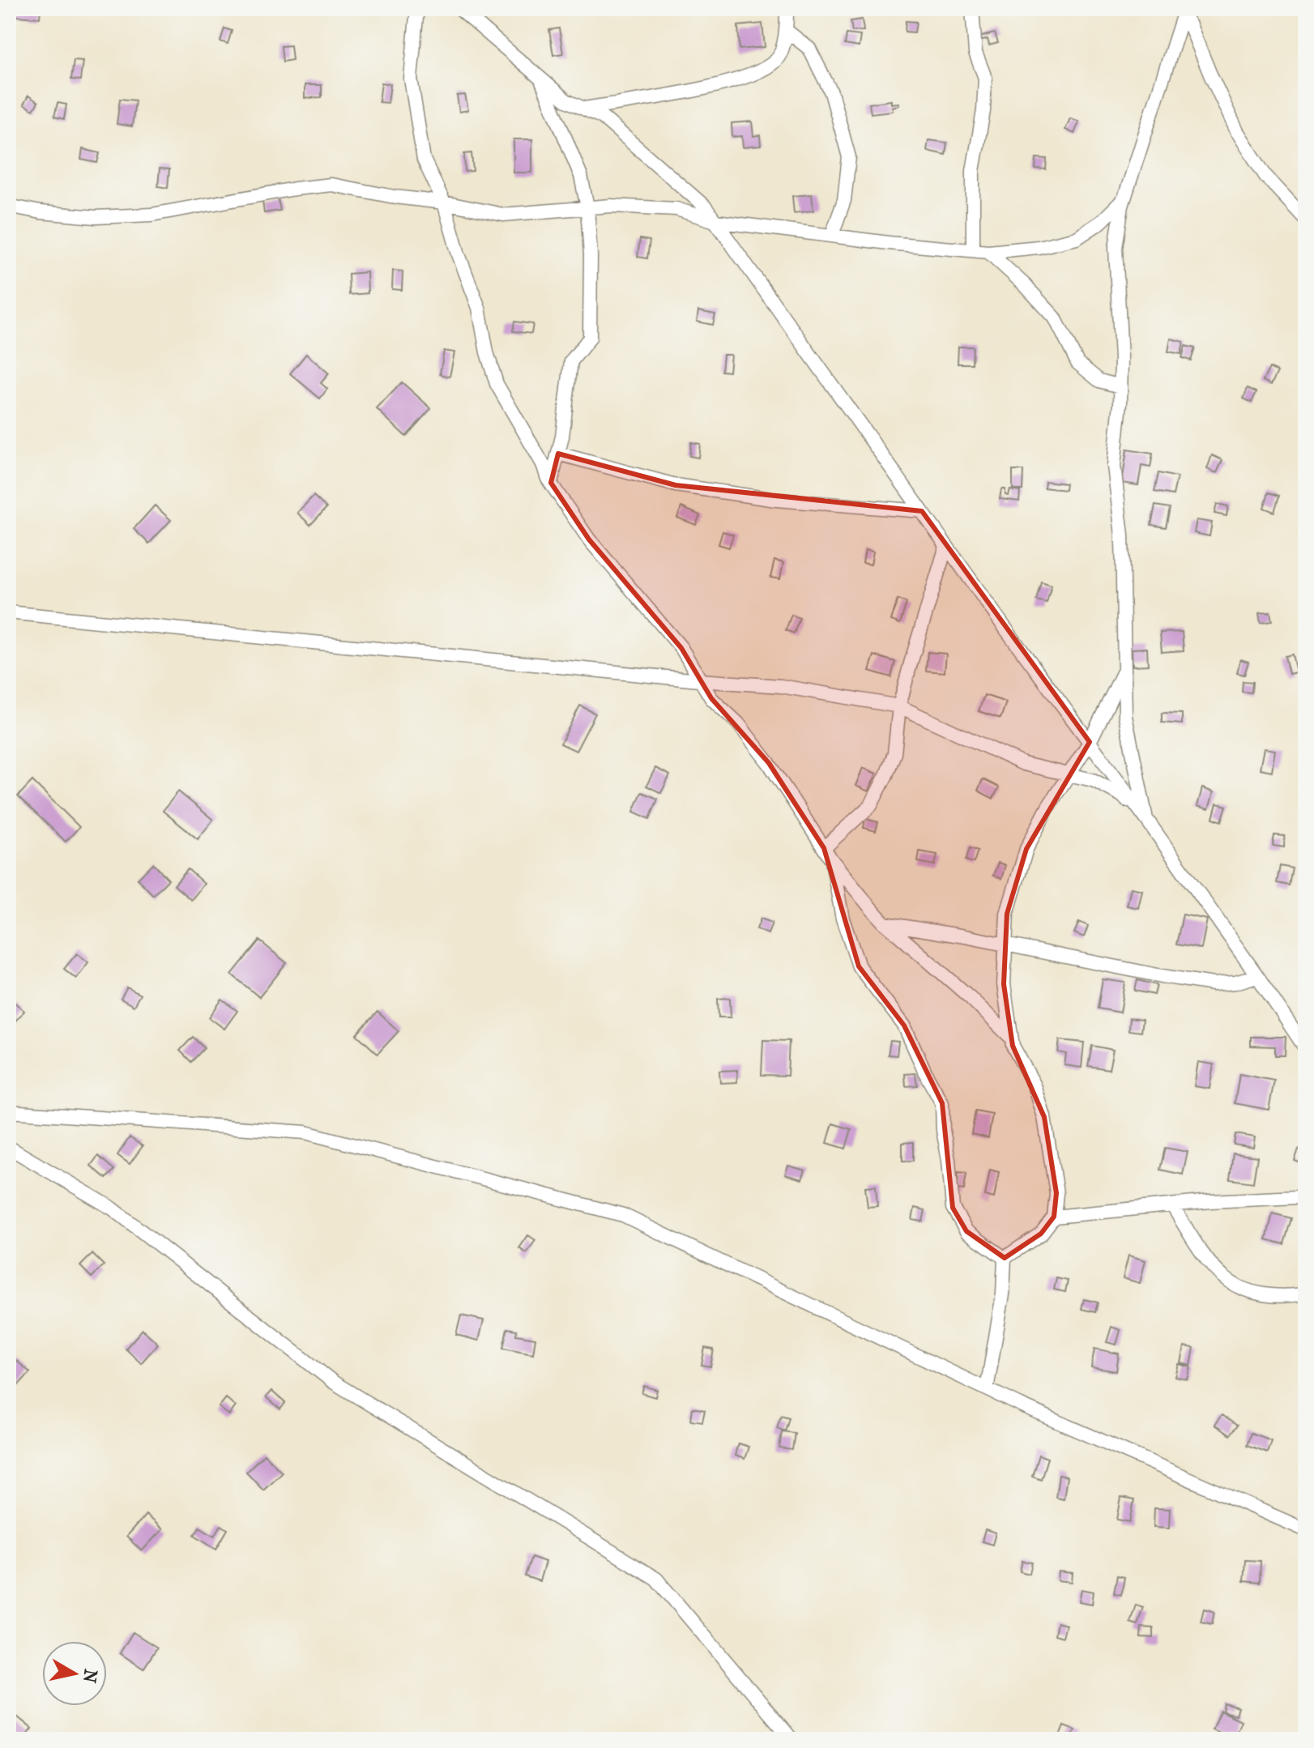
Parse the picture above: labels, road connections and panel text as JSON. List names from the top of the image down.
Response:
{
  "north": "right"
}
